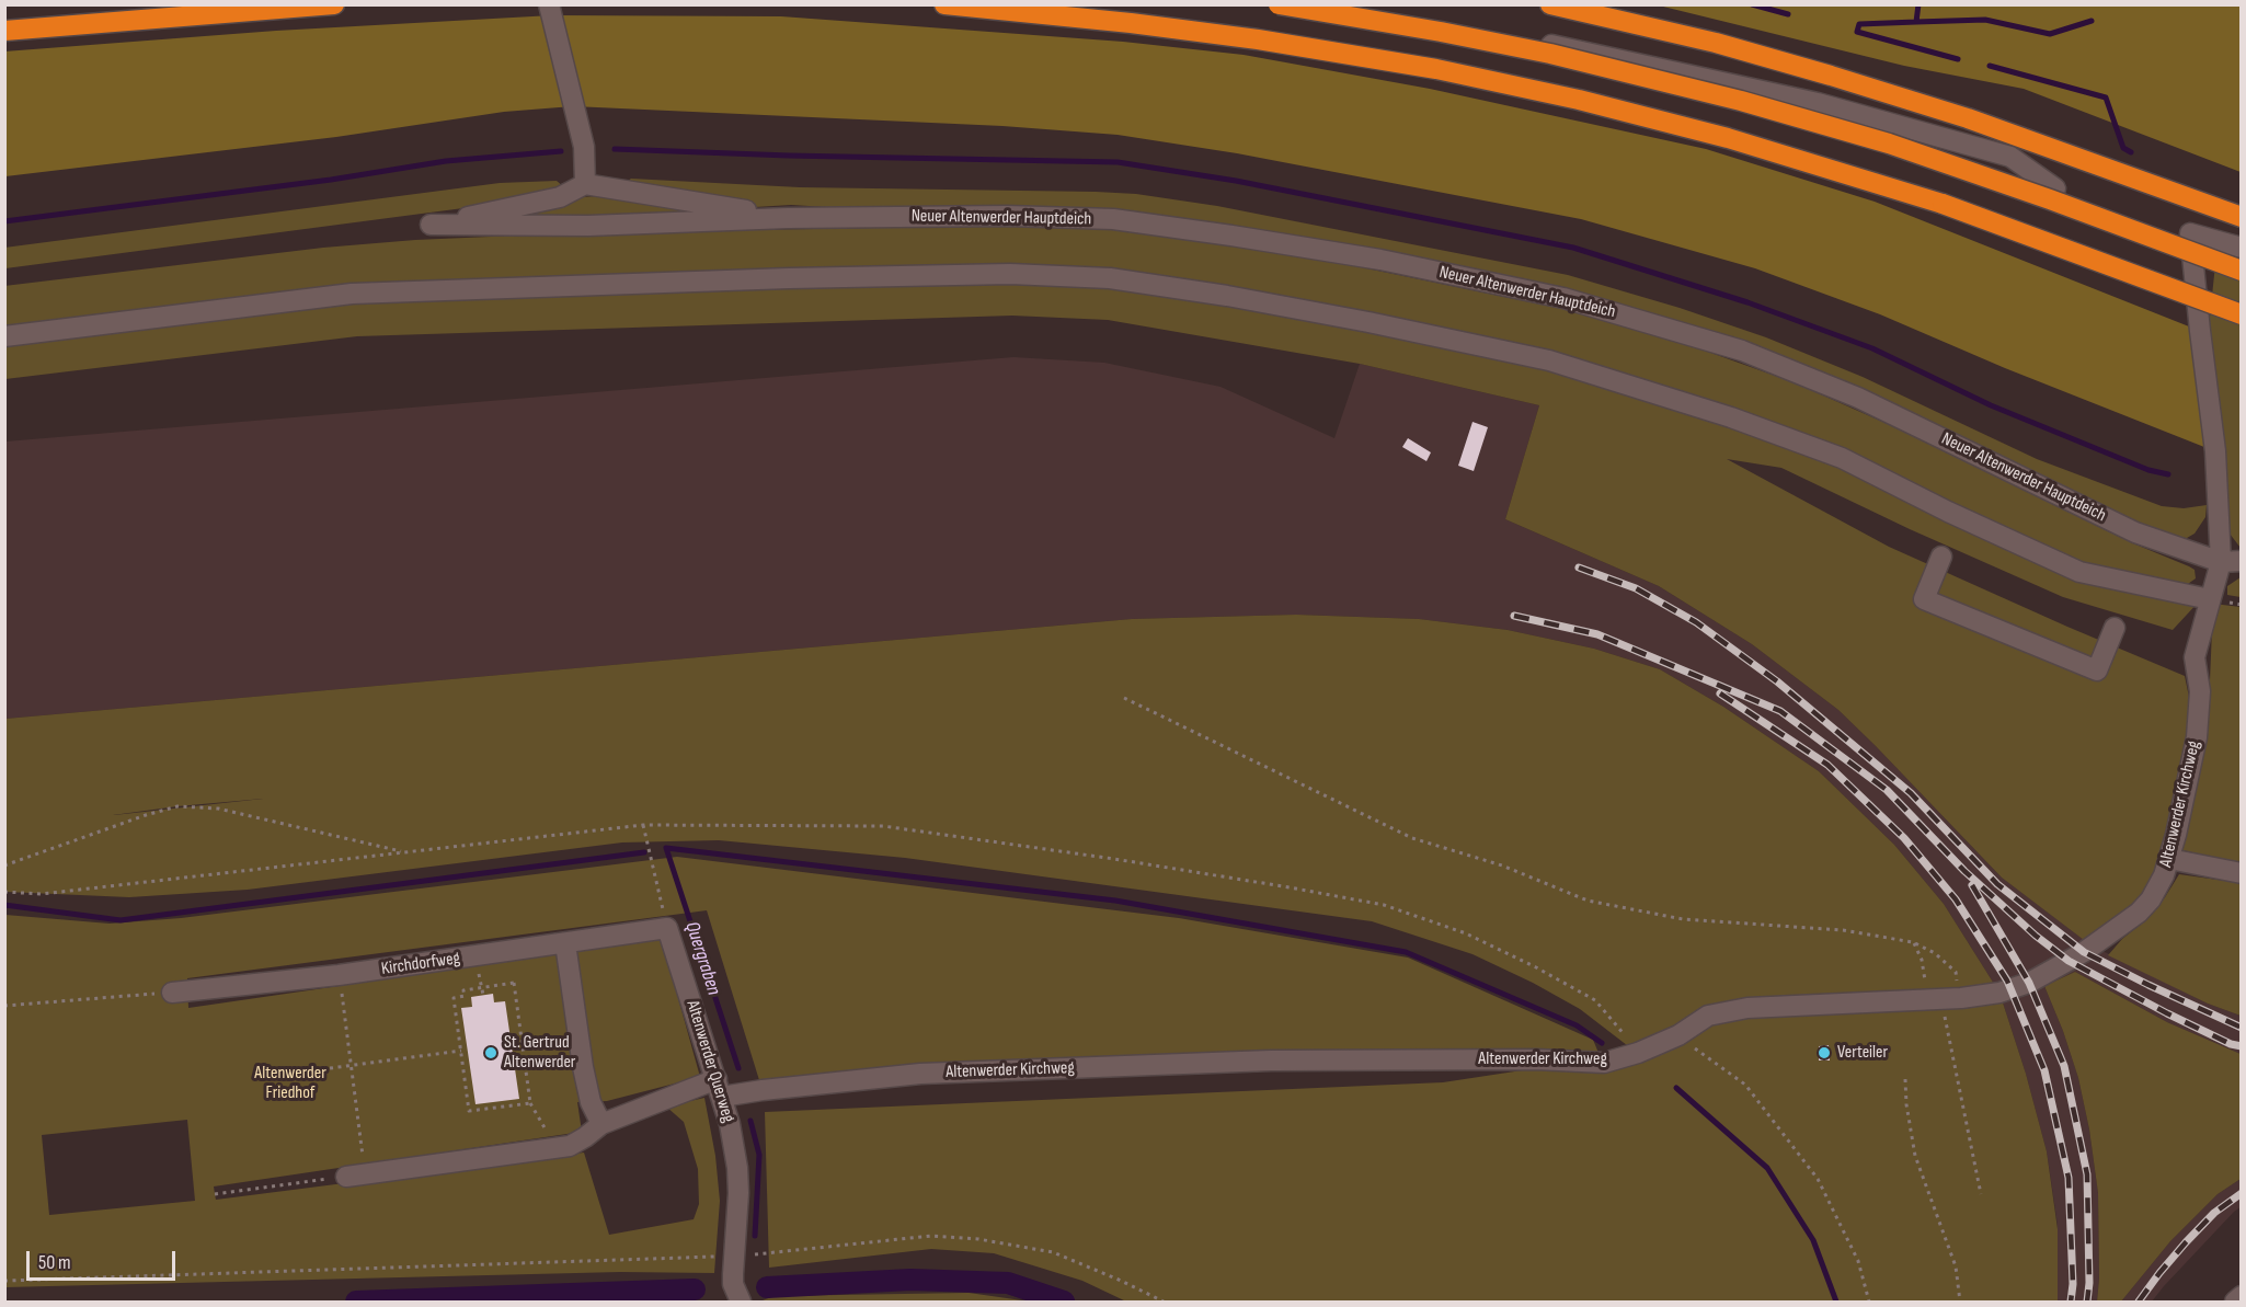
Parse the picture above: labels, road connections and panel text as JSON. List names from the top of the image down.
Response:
{
  "streets": {
    "street": [
      "Neuer Altenwerder Hauptdeich",
      "Altenwerder Kirchweg",
      "Kirchdorfweg",
      "Altenwerder Querweg"
    ]
  },
  "crossings": [
    ["Neuer Altenwerder Hauptdeich", "Altenwerder Kirchweg"],
    ["Altenwerder Kirchweg", "Altenwerder Querweg"],
    ["Kirchdorfweg", "Altenwerder Querweg"]
  ],
  "water": ["Quergraben"],
  "parks": ["Altenwerder Friedhof"],
  "places": ["St. Gertrud Altenwerder", "Verteiler"],
  "scale_bar": "50 m"
}
